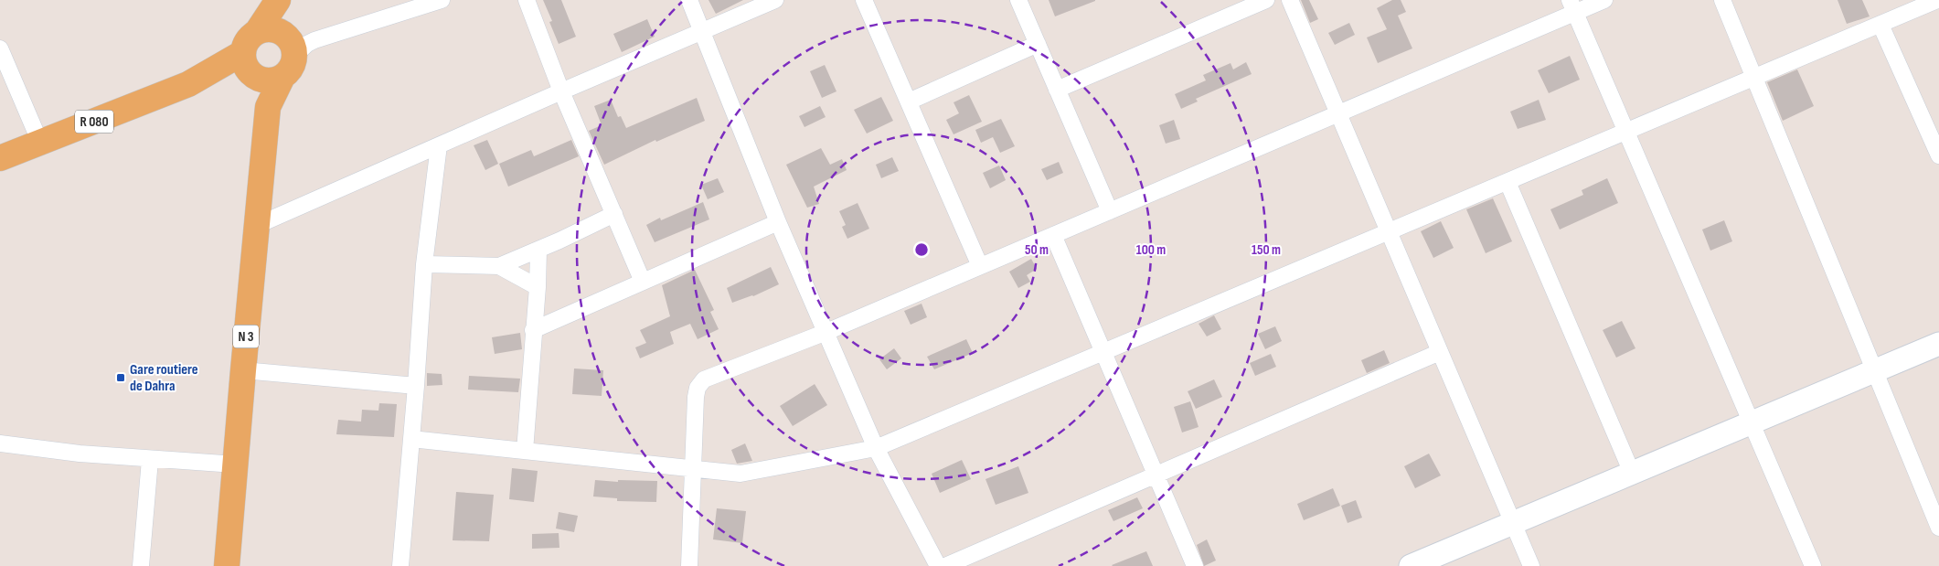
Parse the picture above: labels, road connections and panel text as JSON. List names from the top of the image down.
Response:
{
  "streets": {
    "main road": ["R 080", "N 3"]
  },
  "places": {
    "transit": ["Gare routiere de Dahra"]
  },
  "rings": ["50 m", "100 m", "150 m"]
}
